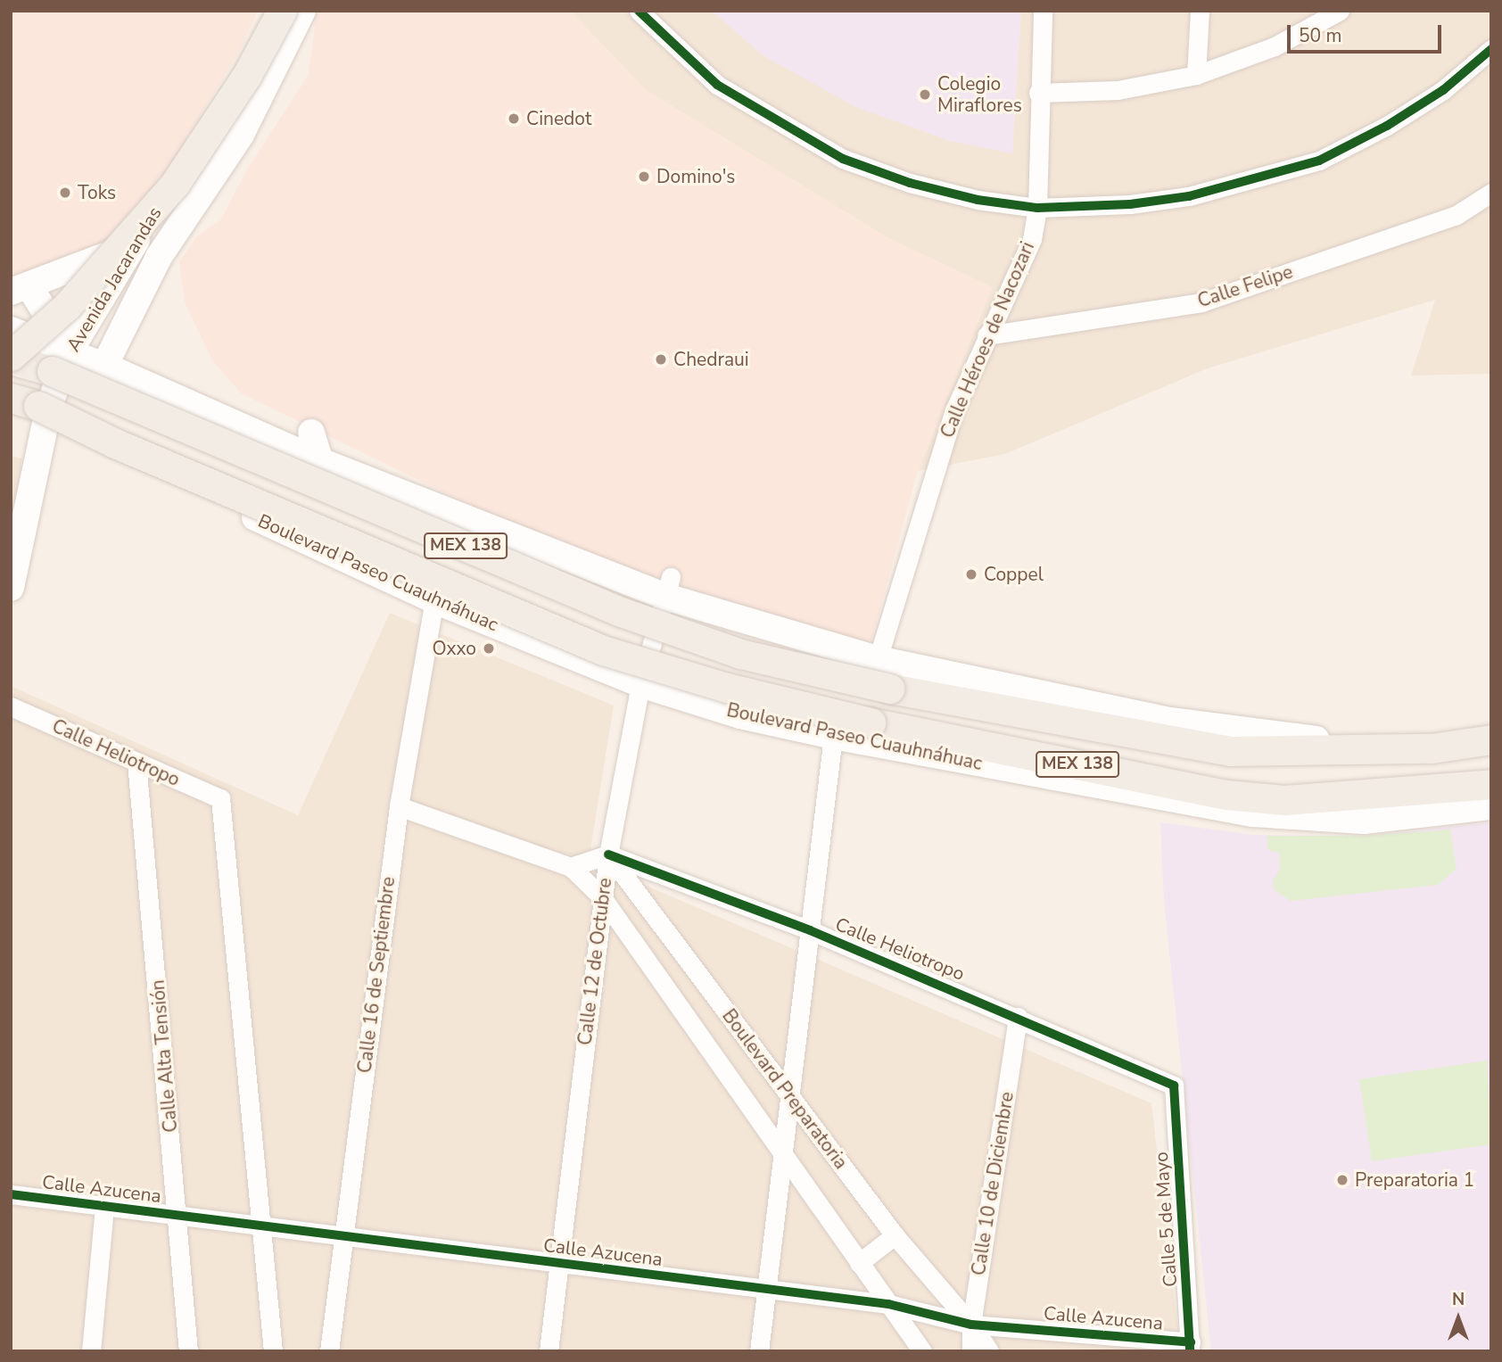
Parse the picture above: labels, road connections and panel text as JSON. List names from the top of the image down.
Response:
{
  "streets": {
    "main road": ["Avenida Jacarandas", "MEX 138", "Boulevard Paseo Cuauhnáhuac"],
    "street": [
      "Calle Felipe",
      "Calle Héroes de Nacozari",
      "Calle Heliotropo",
      "Calle 12 de Octubre",
      "Calle 16 de Septiembre",
      "Calle Alta Tensión",
      "Boulevard Preparatoria",
      "Calle 10 de Diciembre",
      "Calle Azucena",
      "Calle 5 de Mayo"
    ]
  },
  "crossings": [
    ["Avenida Jacarandas", "MEX 138"],
    ["Avenida Jacarandas", "Boulevard Paseo Cuauhnáhuac"],
    ["Calle Felipe", "Calle Héroes de Nacozari"],
    ["Calle Héroes de Nacozari", "MEX 138"],
    ["MEX 138", "Calle 12 de Octubre"],
    ["Boulevard Paseo Cuauhnáhuac", "Calle 12 de Octubre"],
    ["Boulevard Paseo Cuauhnáhuac", "Calle 16 de Septiembre"],
    ["Calle Heliotropo", "Calle 12 de Octubre"],
    ["Calle Heliotropo", "Calle Alta Tensión"],
    ["Calle Heliotropo", "Boulevard Preparatoria"],
    ["Calle Heliotropo", "Calle 10 de Diciembre"],
    ["Calle Heliotropo", "Calle Azucena"],
    ["Calle Heliotropo", "Calle 5 de Mayo"],
    ["Calle 12 de Octubre", "Boulevard Preparatoria"],
    ["Calle 12 de Octubre", "Calle Azucena"],
    ["Calle 16 de Septiembre", "Boulevard Preparatoria"],
    ["Calle 16 de Septiembre", "Calle Azucena"],
    ["Calle Alta Tensión", "Calle Azucena"],
    ["Boulevard Preparatoria", "Calle 10 de Diciembre"],
    ["Boulevard Preparatoria", "Calle Azucena"],
    ["Calle 10 de Diciembre", "Calle Azucena"],
    ["Calle Azucena", "Calle 5 de Mayo"]
  ],
  "places": [
    "Colegio Miraflores",
    "Cinedot",
    "Domino's",
    "Toks",
    "Chedraui",
    "Coppel",
    "Oxxo",
    "Preparatoria 1"
  ],
  "scale_bar": "50 m",
  "north": "top"
}
